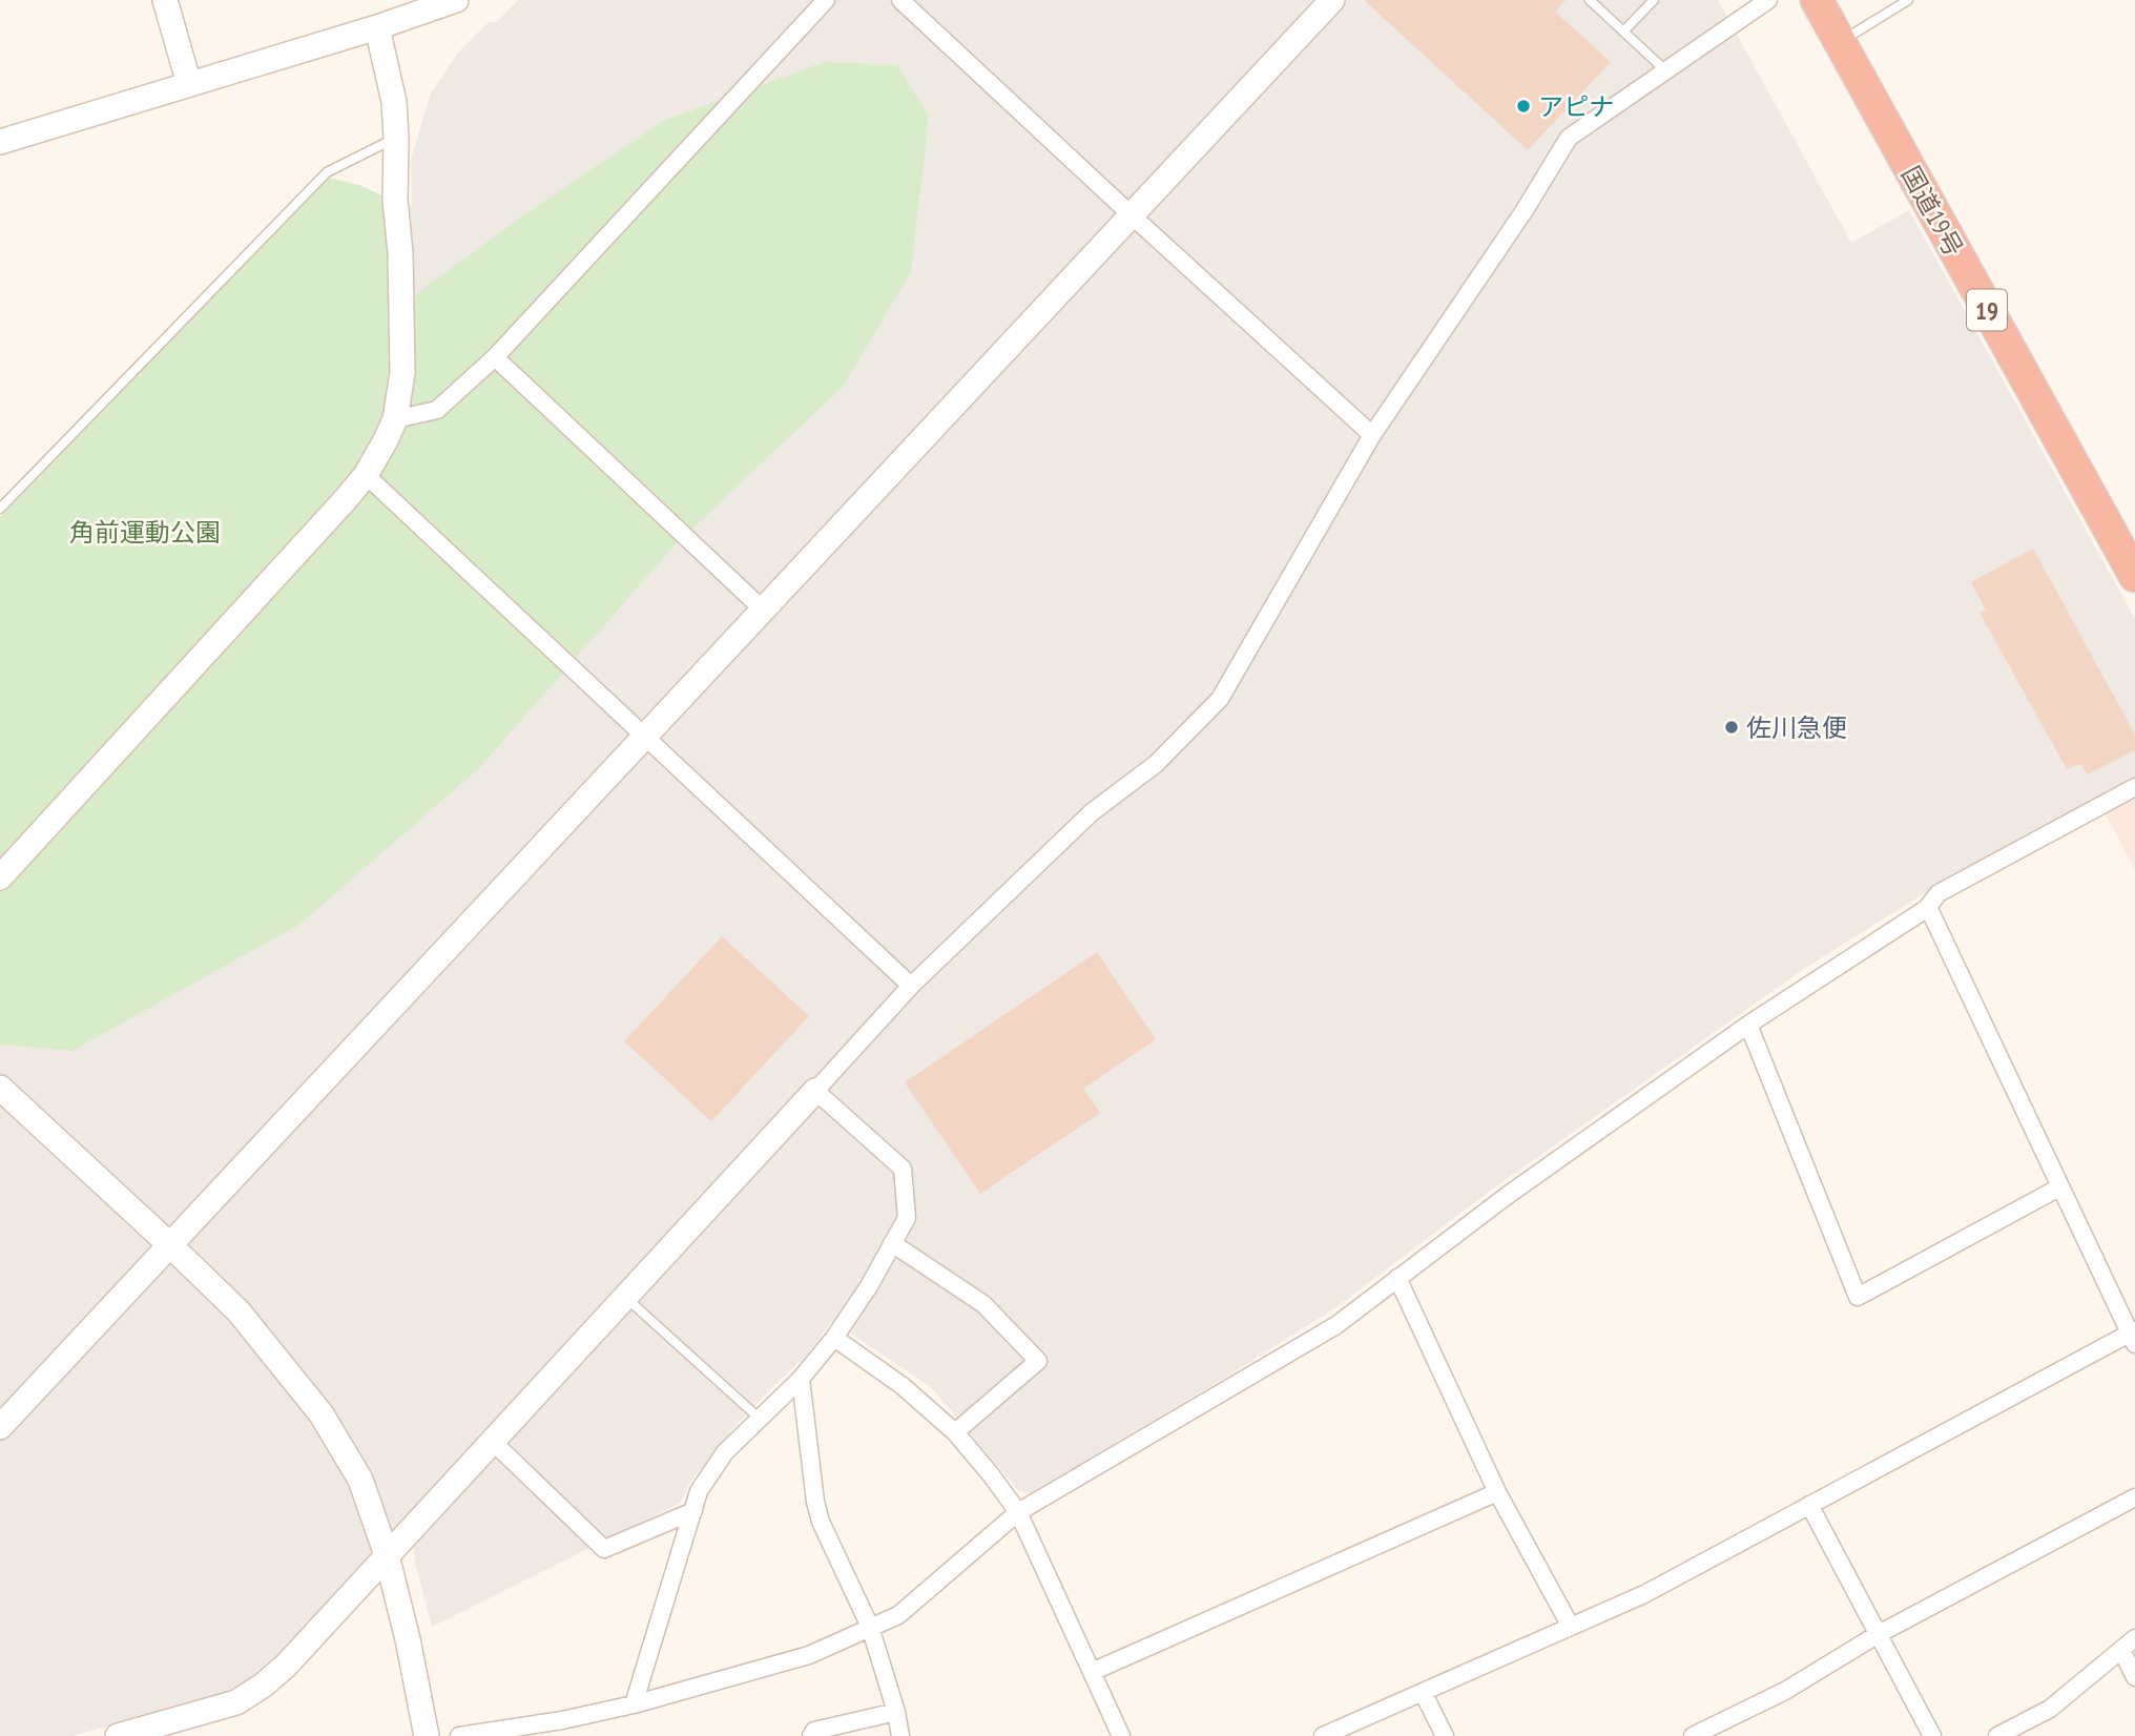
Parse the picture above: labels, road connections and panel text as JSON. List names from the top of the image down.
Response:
{
  "streets": {
    "highway": ["国道19号", "19"]
  },
  "parks": ["角前運動公園"],
  "places": ["アピナ", "佐川急便"]
}
